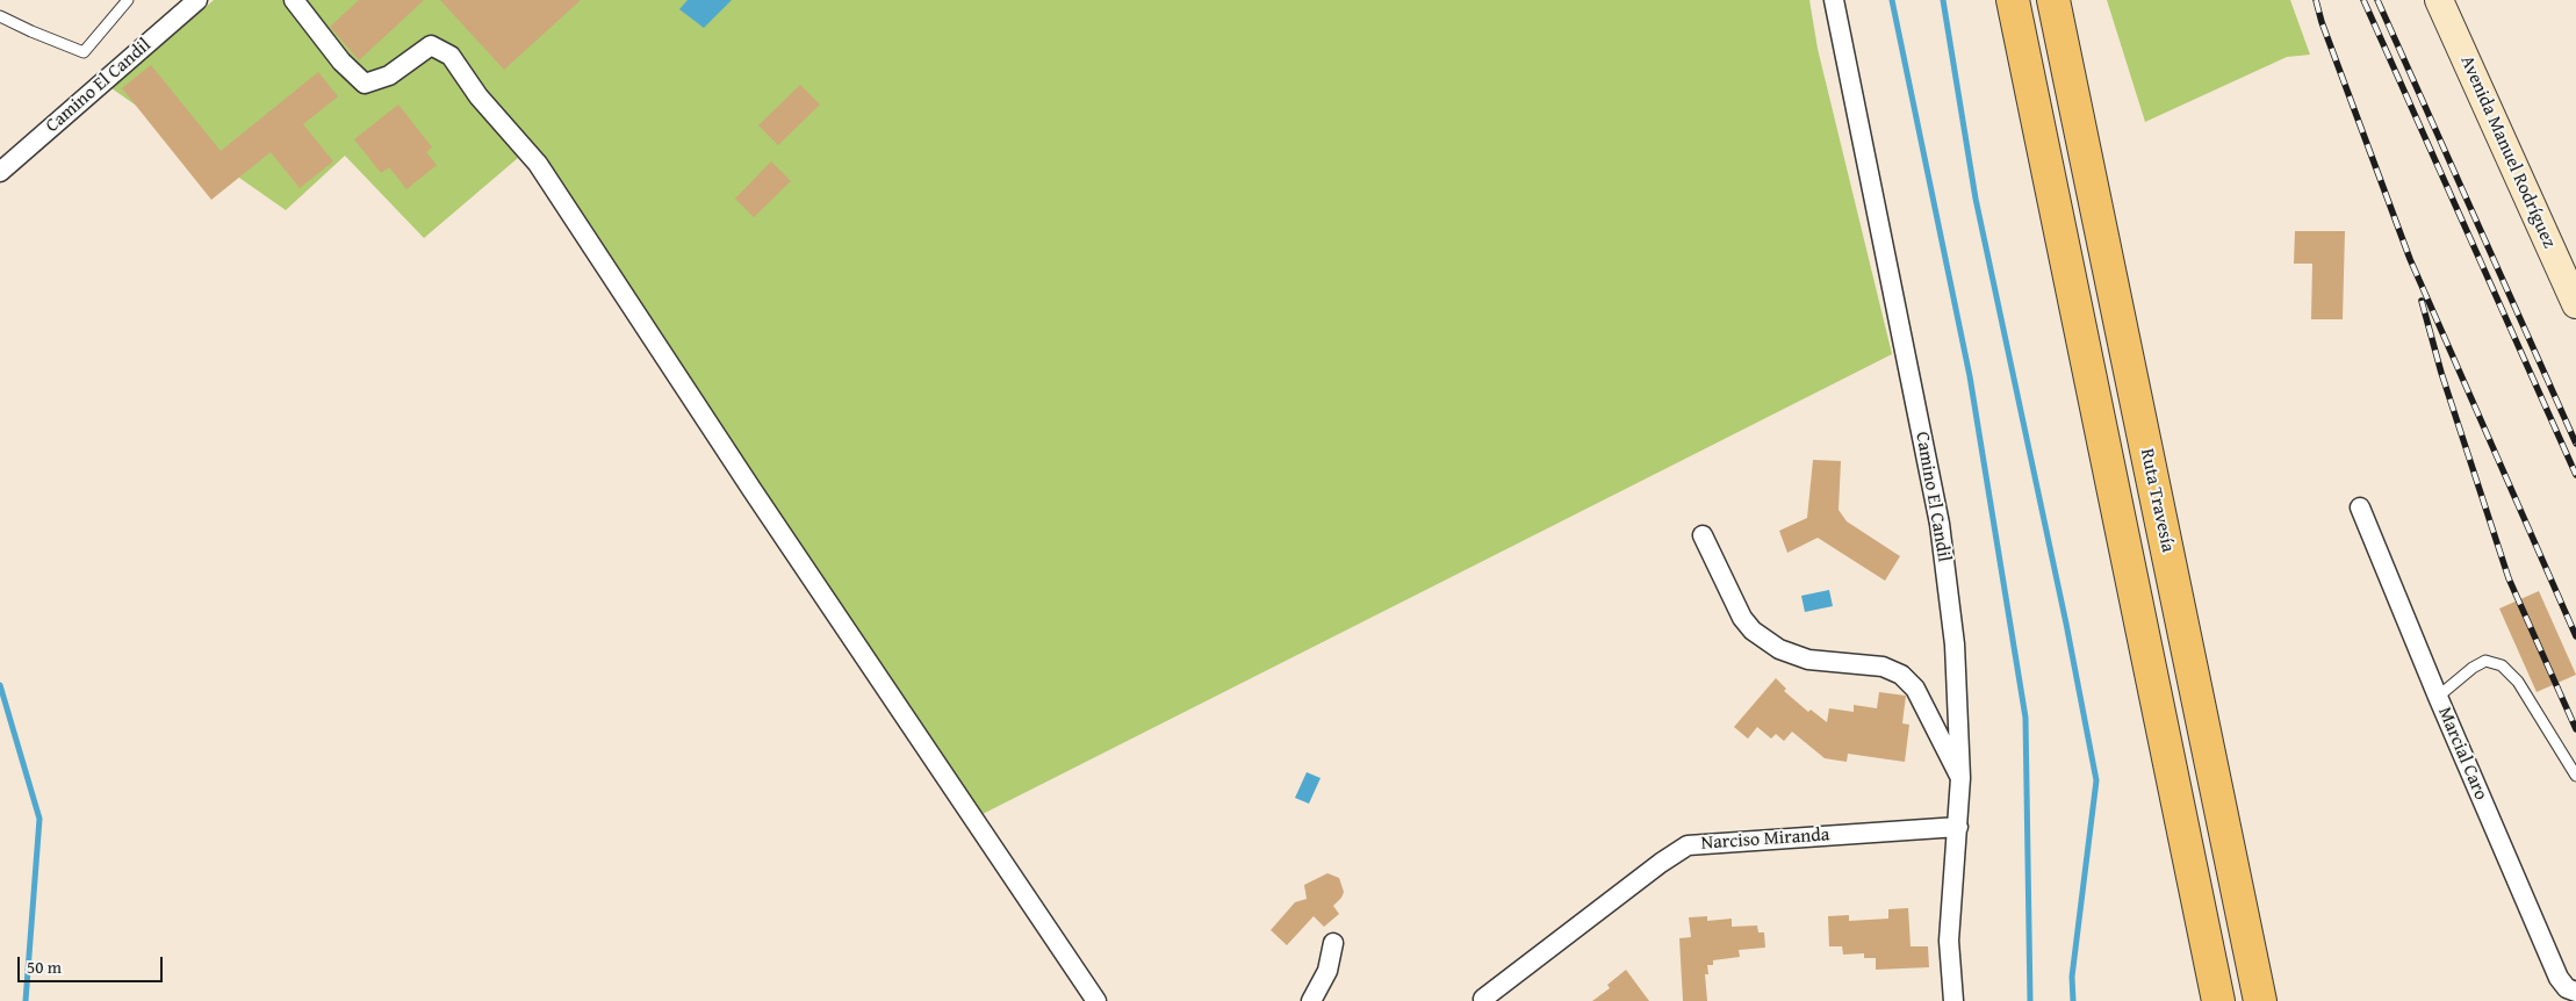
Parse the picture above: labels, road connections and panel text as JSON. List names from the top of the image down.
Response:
{
  "streets": {
    "highway": ["Ruta Travesía"],
    "main road": ["Avenida Manuel Rodríguez"],
    "street": ["Camino El Candil", "Marcial Caro", "Narciso Miranda"]
  },
  "crossings": [
    ["Camino El Candil", "Narciso Miranda"]
  ],
  "scale_bar": "50 m"
}
